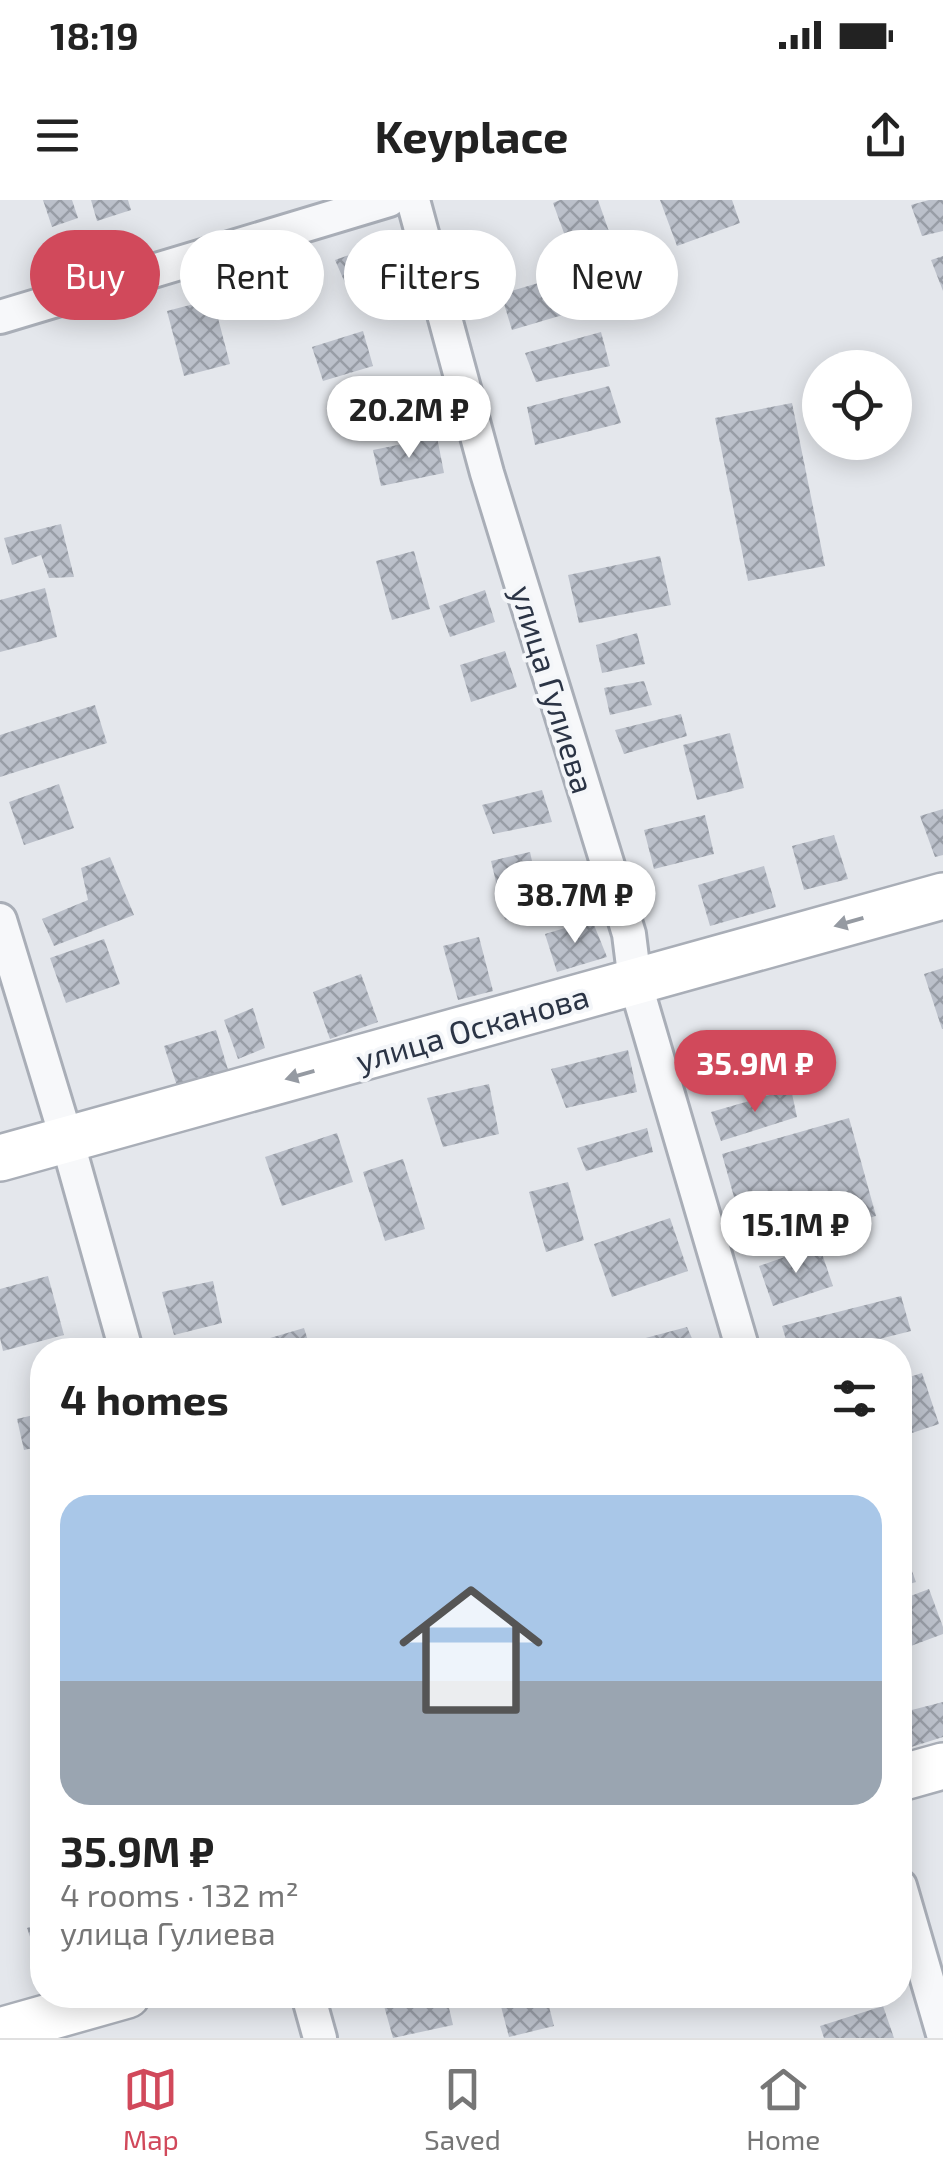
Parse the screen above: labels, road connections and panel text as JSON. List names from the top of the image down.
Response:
{
  "streets": {
    "main road": ["улица Осканова"],
    "street": ["улица Гулиева"]
  },
  "crossings": [
    ["улица Гулиева", "улица Осканова"]
  ],
  "one_way": ["улица Осканова"],
  "page": {
    "status": "18:19",
    "header": "Keyplace",
    "chip": [
      "Buy",
      "Rent",
      "Filters",
      "New"
    ],
    "price": [
      "20.2M ₽",
      "38.7M ₽",
      "35.9M ₽",
      "15.1M ₽"
    ],
    "heading": "4 homes",
    "list": [
      {
        "name": "35.9M ₽",
        "note": "4 rooms · 132 m² · улица Гулиева"
      }
    ],
    "tabs": ["Map", "Saved", "Home"]
  }
}
